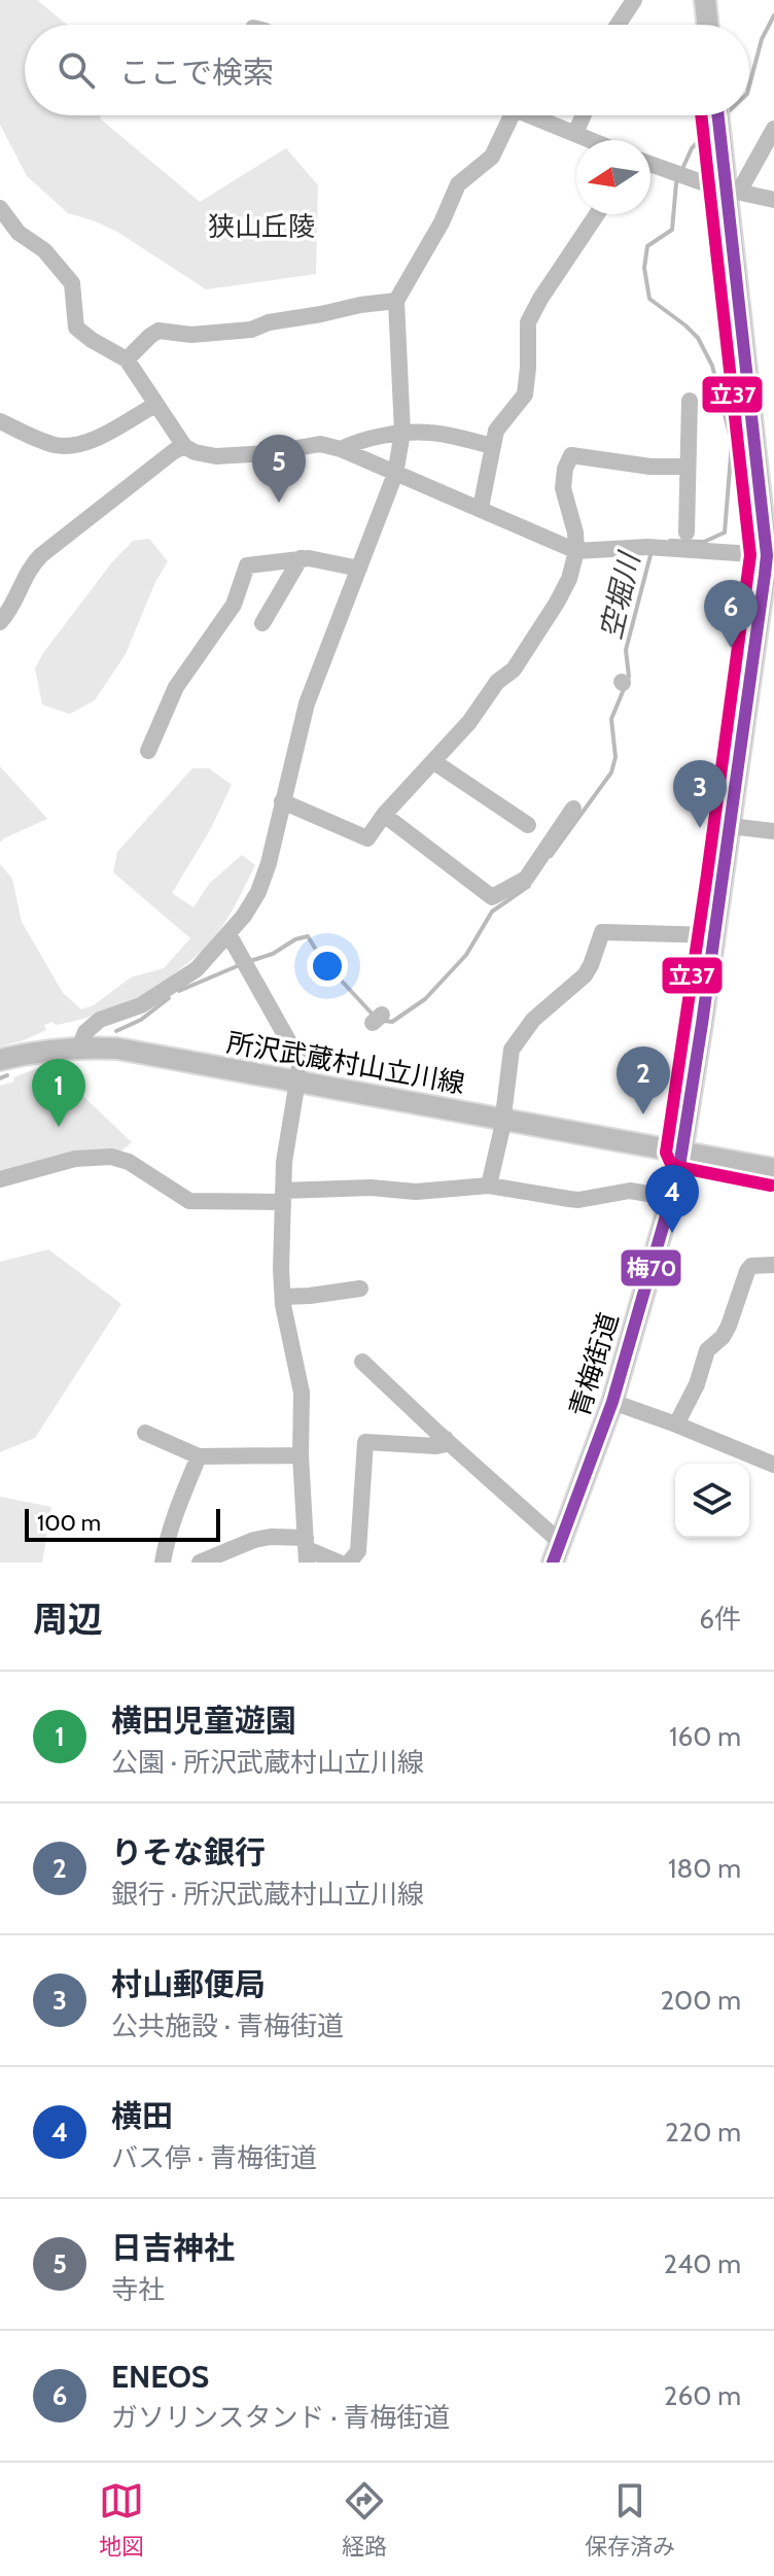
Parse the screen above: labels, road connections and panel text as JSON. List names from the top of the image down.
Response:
{
  "streets": {
    "main road": ["所沢武蔵村山立川線", "青梅街道"]
  },
  "crossings": [
    ["所沢武蔵村山立川線", "青梅街道"]
  ],
  "water": ["空堀川"],
  "parks": ["狭山丘陵"],
  "lines": ["transit line 梅70", "transit line 立37"],
  "scale_bar": "100 m",
  "north": "left",
  "page": {
    "search": "ここで検索",
    "pins": [
      "5",
      "6",
      "3",
      "2",
      "1",
      "4"
    ],
    "scale": "100 m",
    "heading": ["周辺", "6件"],
    "list": [
      {
        "mark": "1",
        "name": "横田児童遊園",
        "note": "公園 · 所沢武蔵村山立川線",
        "value": "160 m"
      },
      {
        "mark": "2",
        "name": "りそな銀行",
        "note": "銀行 · 所沢武蔵村山立川線",
        "value": "180 m"
      },
      {
        "mark": "3",
        "name": "村山郵便局",
        "note": "公共施設 · 青梅街道",
        "value": "200 m"
      },
      {
        "mark": "4",
        "name": "横田",
        "note": "バス停 · 青梅街道",
        "value": "220 m"
      },
      {
        "mark": "5",
        "name": "日吉神社",
        "note": "寺社",
        "value": "240 m"
      },
      {
        "mark": "6",
        "name": "ENEOS",
        "note": "ガソリンスタンド · 青梅街道",
        "value": "260 m"
      }
    ],
    "nav": ["地図", "経路", "保存済み"]
  }
}
